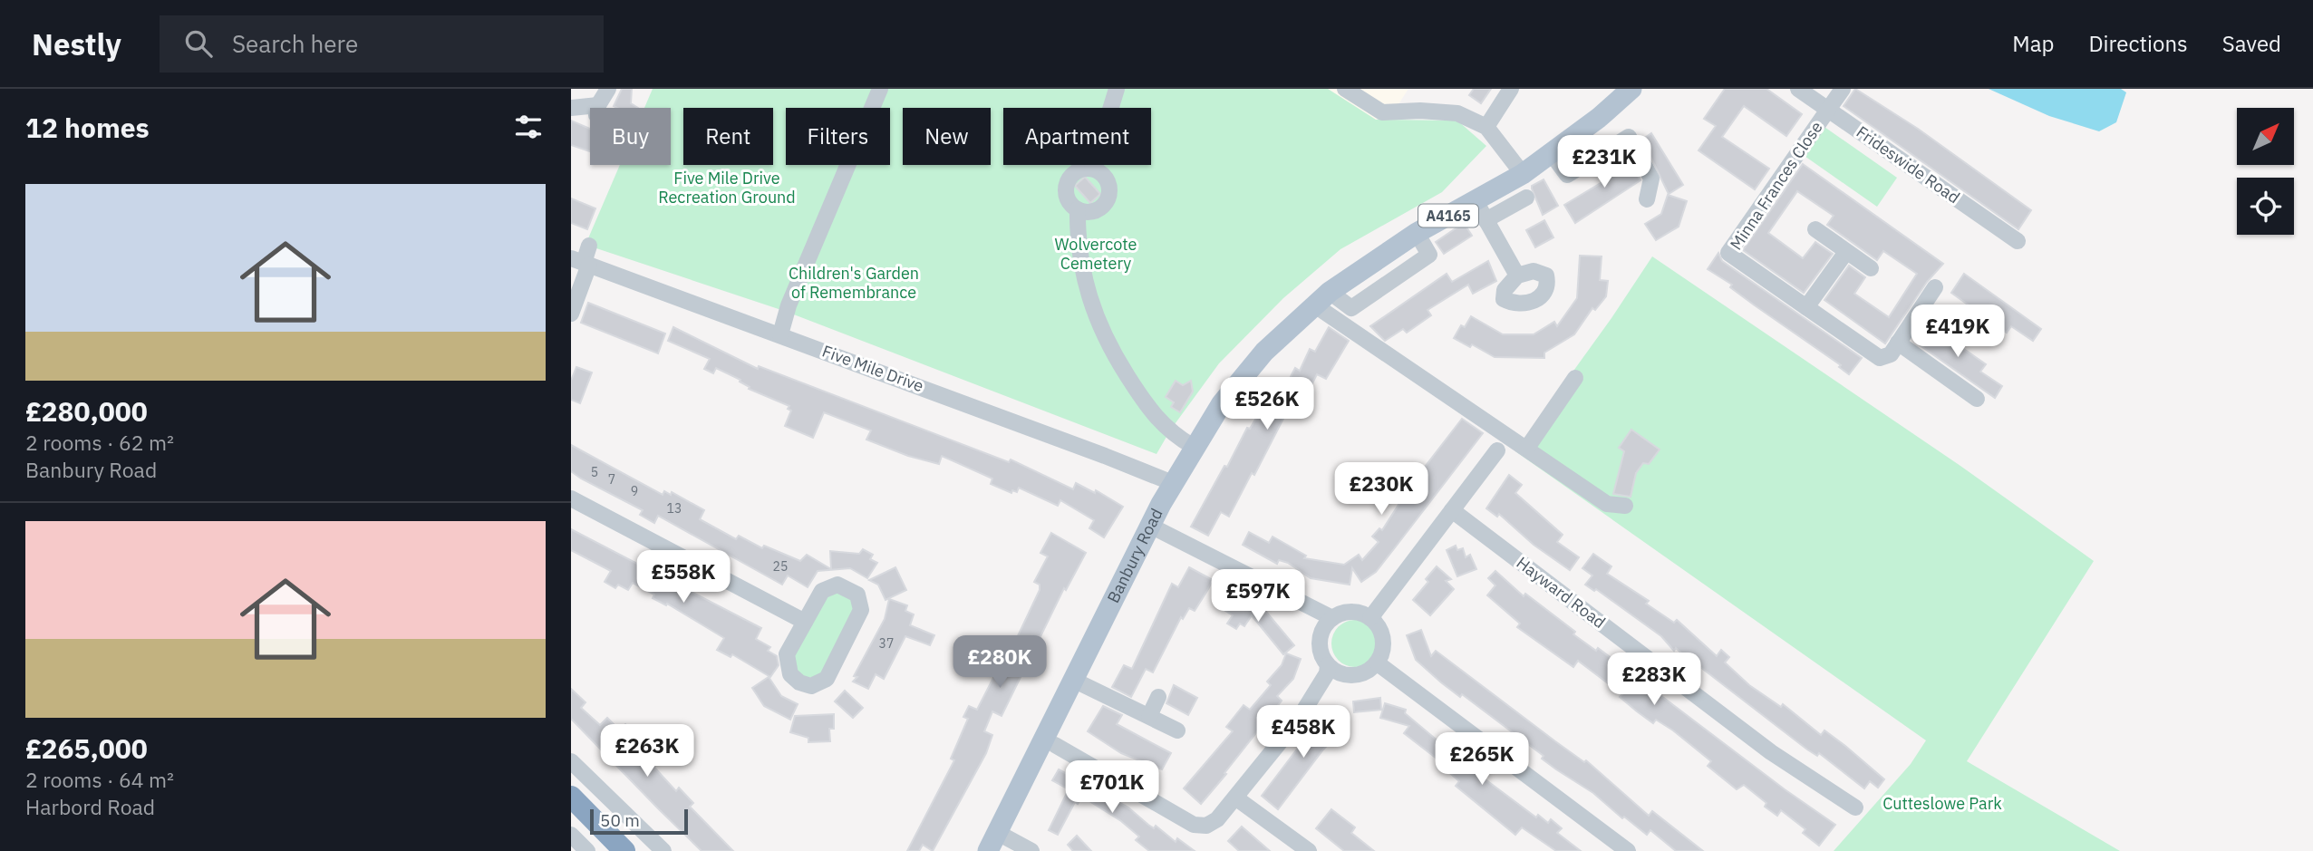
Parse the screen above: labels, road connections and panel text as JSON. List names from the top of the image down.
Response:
{
  "streets": {
    "main road": ["A4165", "Banbury Road"],
    "street": [
      "Frideswide Road",
      "Minna Frances Close",
      "Five Mile Drive",
      "Hayward Road"
    ]
  },
  "crossings": [
    ["Frideswide Road", "Minna Frances Close"],
    ["Five Mile Drive", "Banbury Road"]
  ],
  "parks": [
    "Five Mile Drive Recreation Ground",
    "Wolvercote Cemetery",
    "Children's Garden of Remembrance",
    "Cutteslowe Park"
  ],
  "house_numbers": [
    "5",
    "7",
    "9",
    "13",
    "25",
    "37"
  ],
  "scale_bar": "50 m",
  "north": "top right",
  "page": {
    "header": "Nestly",
    "search": "Search here",
    "nav": ["Map", "Directions", "Saved"],
    "heading": "12 homes",
    "chip": [
      "Buy",
      "Rent",
      "Filters",
      "New",
      "Apartment"
    ],
    "price": [
      "£231K",
      "£419K",
      "£526K",
      "£230K",
      "£558K",
      "£597K",
      "£280K",
      "£283K",
      "£458K",
      "£263K",
      "£265K",
      "£701K"
    ],
    "list": [
      {
        "name": "£280,000",
        "note": "2 rooms · 62 m² · Banbury Road"
      },
      {
        "name": "£265,000",
        "note": "2 rooms · 64 m² · Harbord Road"
      }
    ],
    "scale": "50 m"
  }
}
